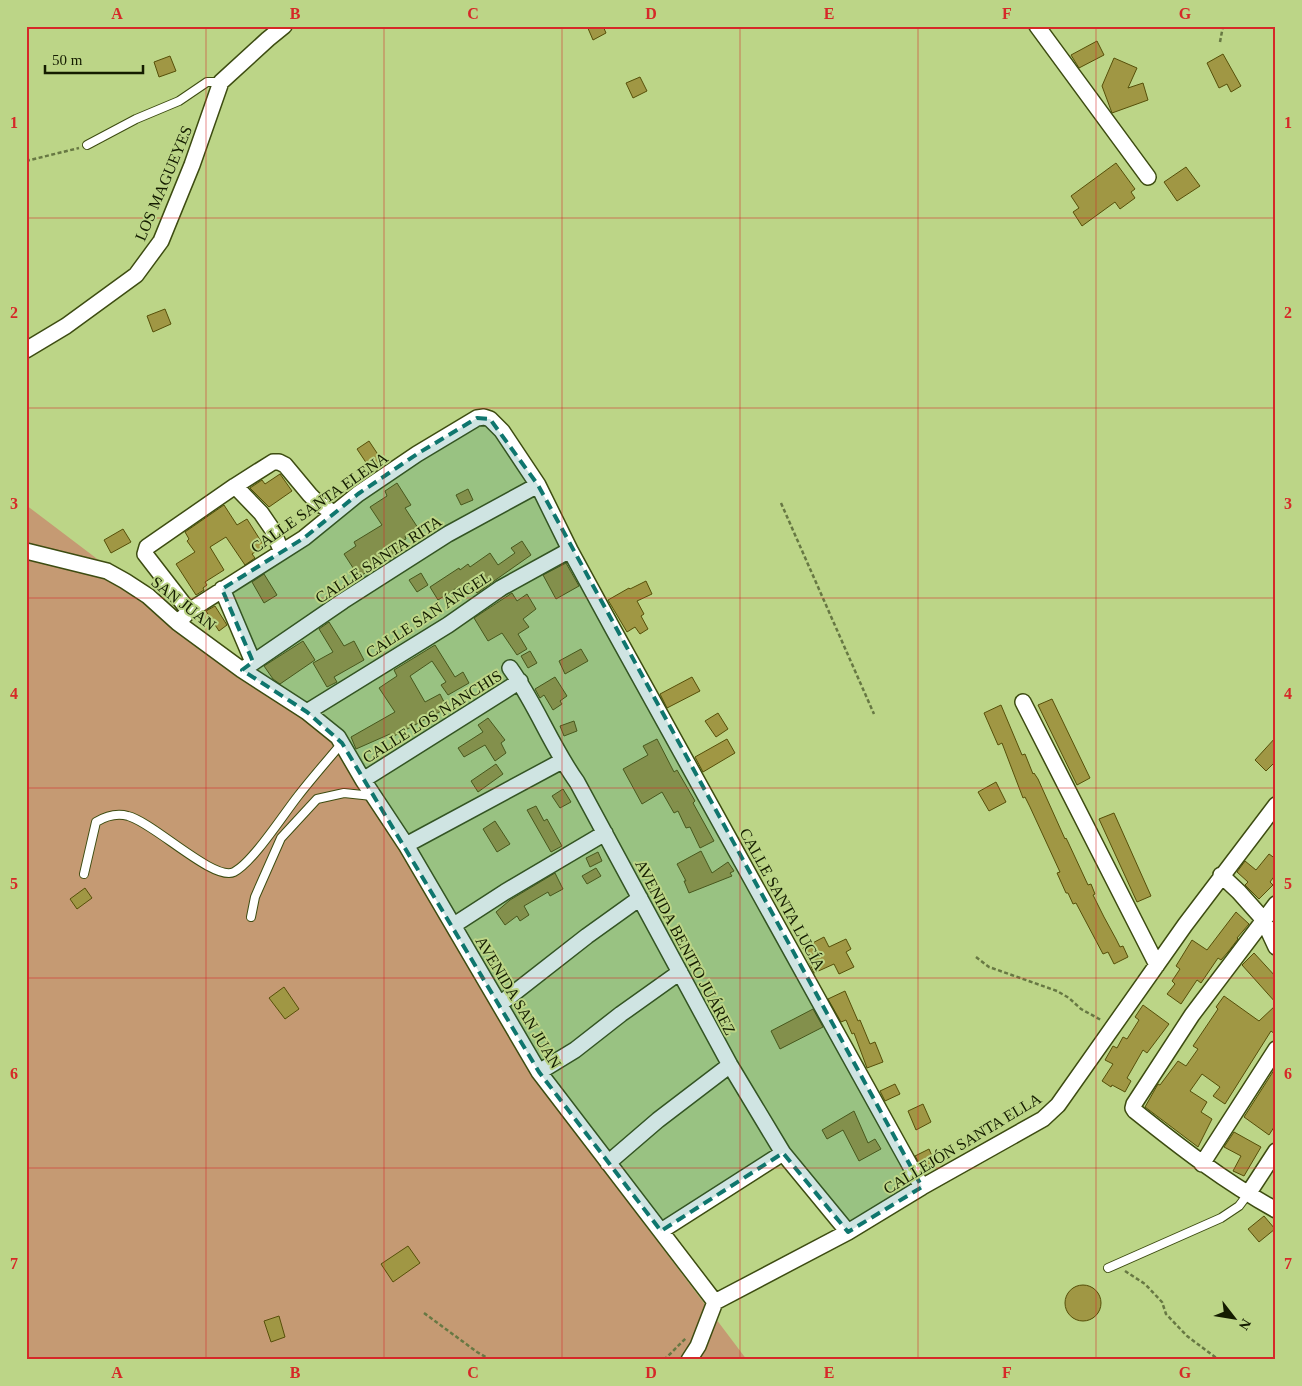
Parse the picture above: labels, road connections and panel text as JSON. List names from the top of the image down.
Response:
{
  "streets": {
    "street": [
      "LOS MAGUEYES",
      "CALLE SANTA ELENA",
      "CALLE SANTA RITA",
      "SAN JUAN",
      "CALLE SAN ÁNGEL",
      "CALLE LOS NANCHIS",
      "CALLE SANTA LUCÍA",
      "AVENIDA BENITO JUÁREZ",
      "AVENIDA SAN JUAN",
      "CALLEJÓN SANTA ELLA"
    ]
  },
  "crossings": [
    ["CALLE SANTA ELENA", "SAN JUAN"],
    ["CALLE SANTA ELENA", "CALLE SANTA LUCÍA"],
    ["CALLE SANTA RITA", "SAN JUAN"],
    ["CALLE SANTA RITA", "CALLE SANTA LUCÍA"],
    ["SAN JUAN", "CALLE SAN ÁNGEL"],
    ["SAN JUAN", "AVENIDA SAN JUAN"],
    ["CALLE SAN ÁNGEL", "CALLE SANTA LUCÍA"],
    ["CALLE SAN ÁNGEL", "AVENIDA SAN JUAN"],
    ["CALLE LOS NANCHIS", "AVENIDA BENITO JUÁREZ"],
    ["CALLE LOS NANCHIS", "AVENIDA SAN JUAN"],
    ["CALLE SANTA LUCÍA", "CALLEJÓN SANTA ELLA"],
    ["AVENIDA BENITO JUÁREZ", "CALLEJÓN SANTA ELLA"],
    ["AVENIDA SAN JUAN", "CALLEJÓN SANTA ELLA"]
  ],
  "scale_bar": "50 m",
  "north": "bottom right",
  "grid": {
    "columns": [
      "A",
      "B",
      "C",
      "D",
      "E",
      "F",
      "G"
    ],
    "rows": [
      "1",
      "2",
      "3",
      "4",
      "5",
      "6",
      "7"
    ]
  }
}
